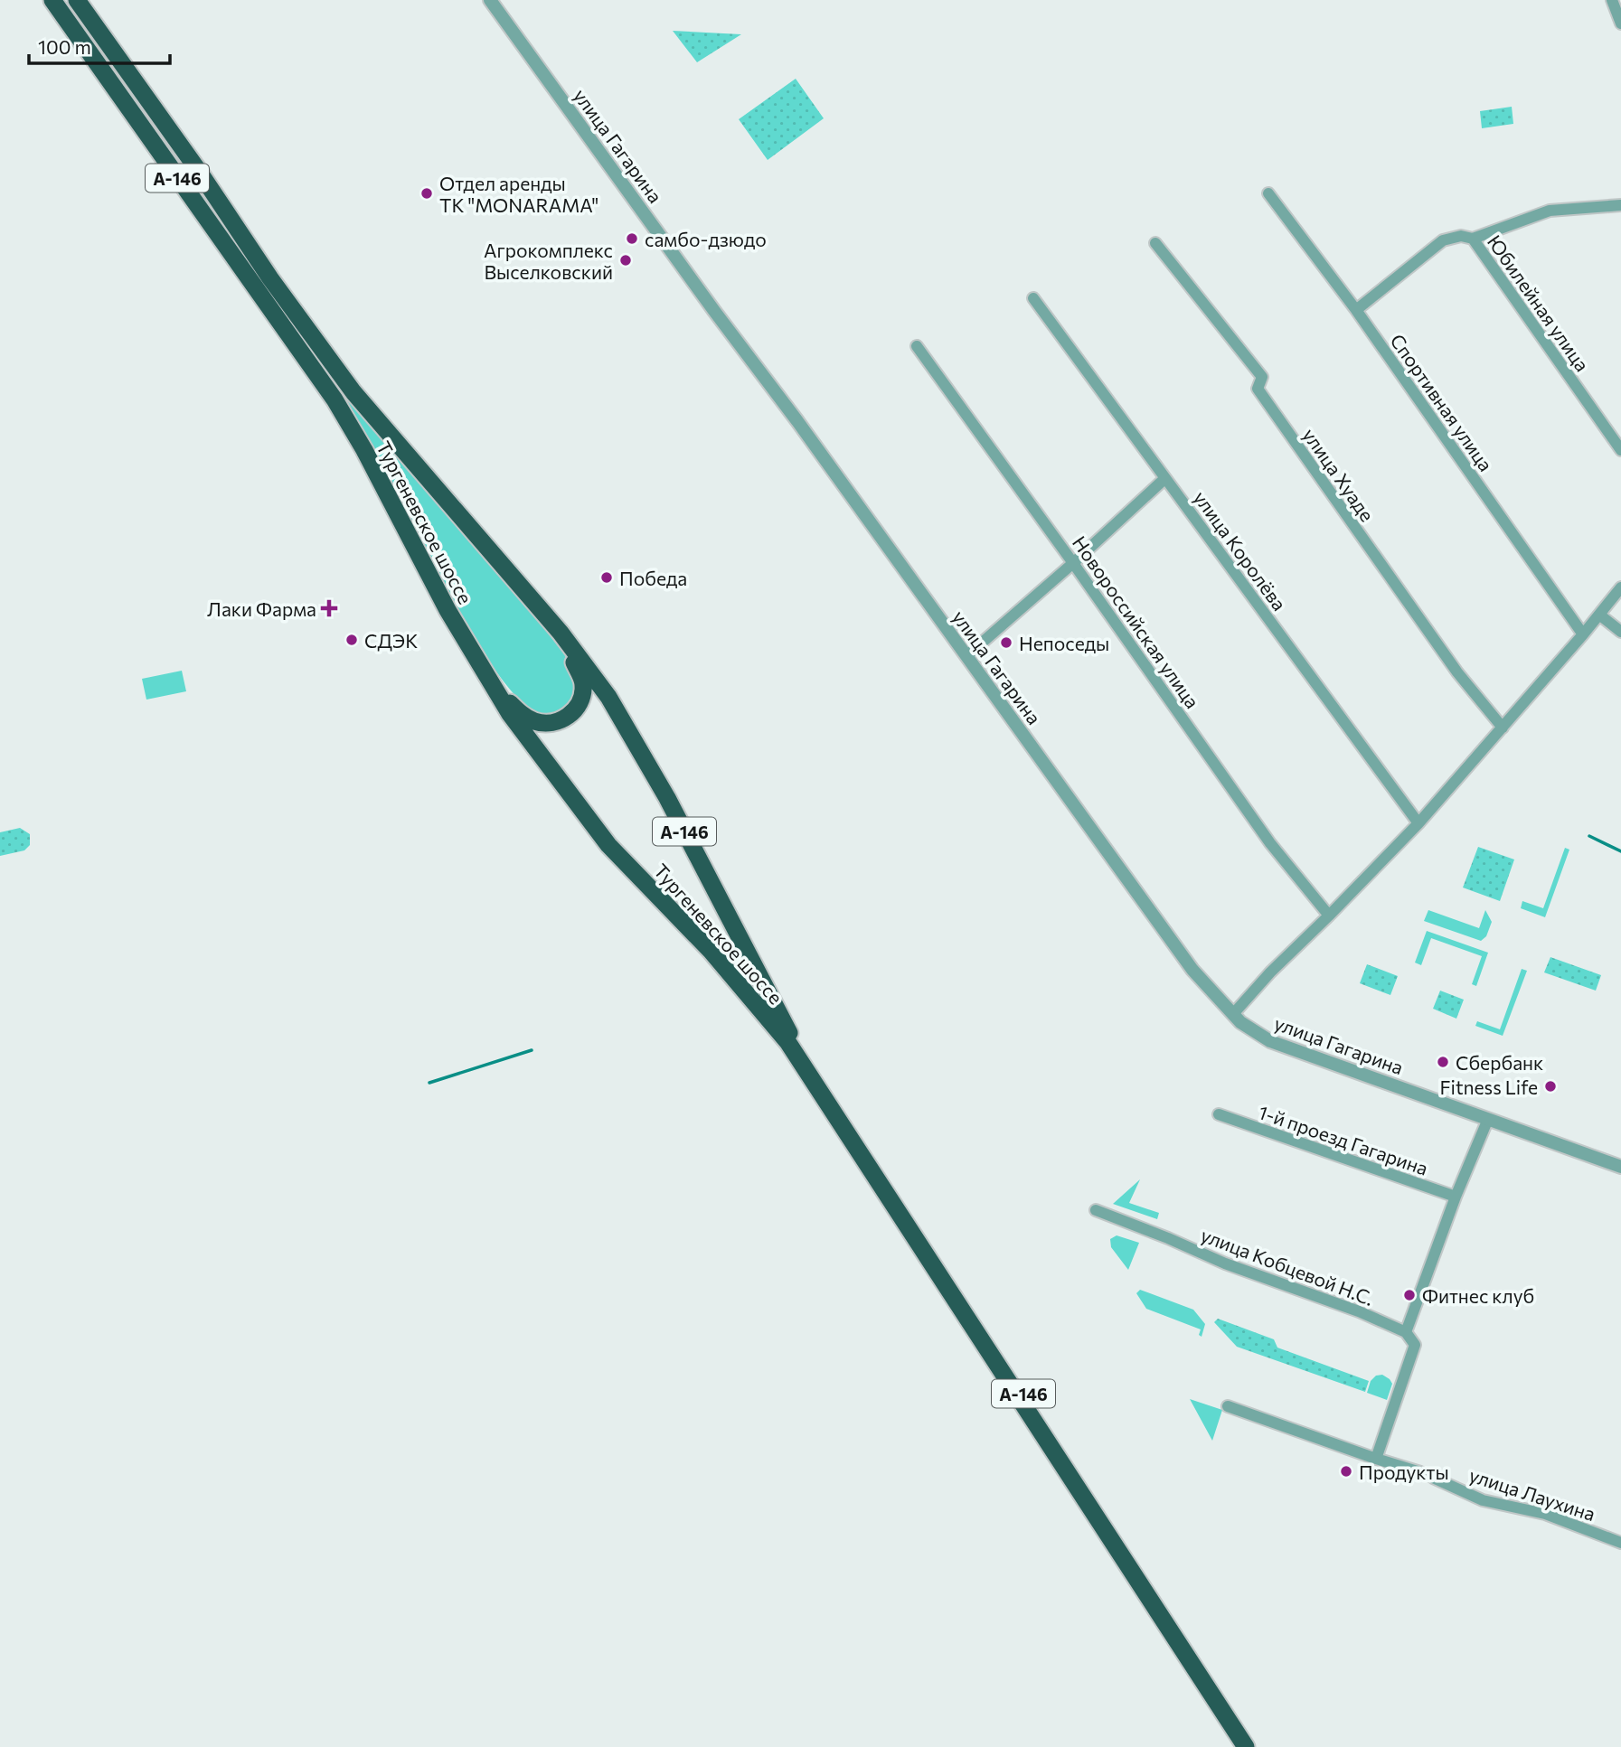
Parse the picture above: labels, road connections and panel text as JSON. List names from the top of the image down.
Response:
{
  "streets": {
    "highway": ["А-146", "Тургеневское шоссе"],
    "street": [
      "улица Гагарина",
      "Юбилейная улица",
      "Спортивная улица",
      "улица Хуаде",
      "улица Королёва",
      "Новороссийская улица",
      "1-й проезд Гагарина",
      "улица Кобцевой Н.С.",
      "улица Лаухина"
    ]
  },
  "crossings": [
    ["А-146", "Тургеневское шоссе"]
  ],
  "places": {
    "other": [
      "Отдел аренды ТК \"MONARAMA\"",
      "самбо-дзюдо",
      "Агрокомплекс Выселковский",
      "Победа",
      "СДЭК",
      "Непоседы",
      "Сбербанк",
      "Fitness Life",
      "Фитнес клуб",
      "Продукты"
    ],
    "health": ["Лаки Фарма"]
  },
  "scale_bar": "100 m"
}
